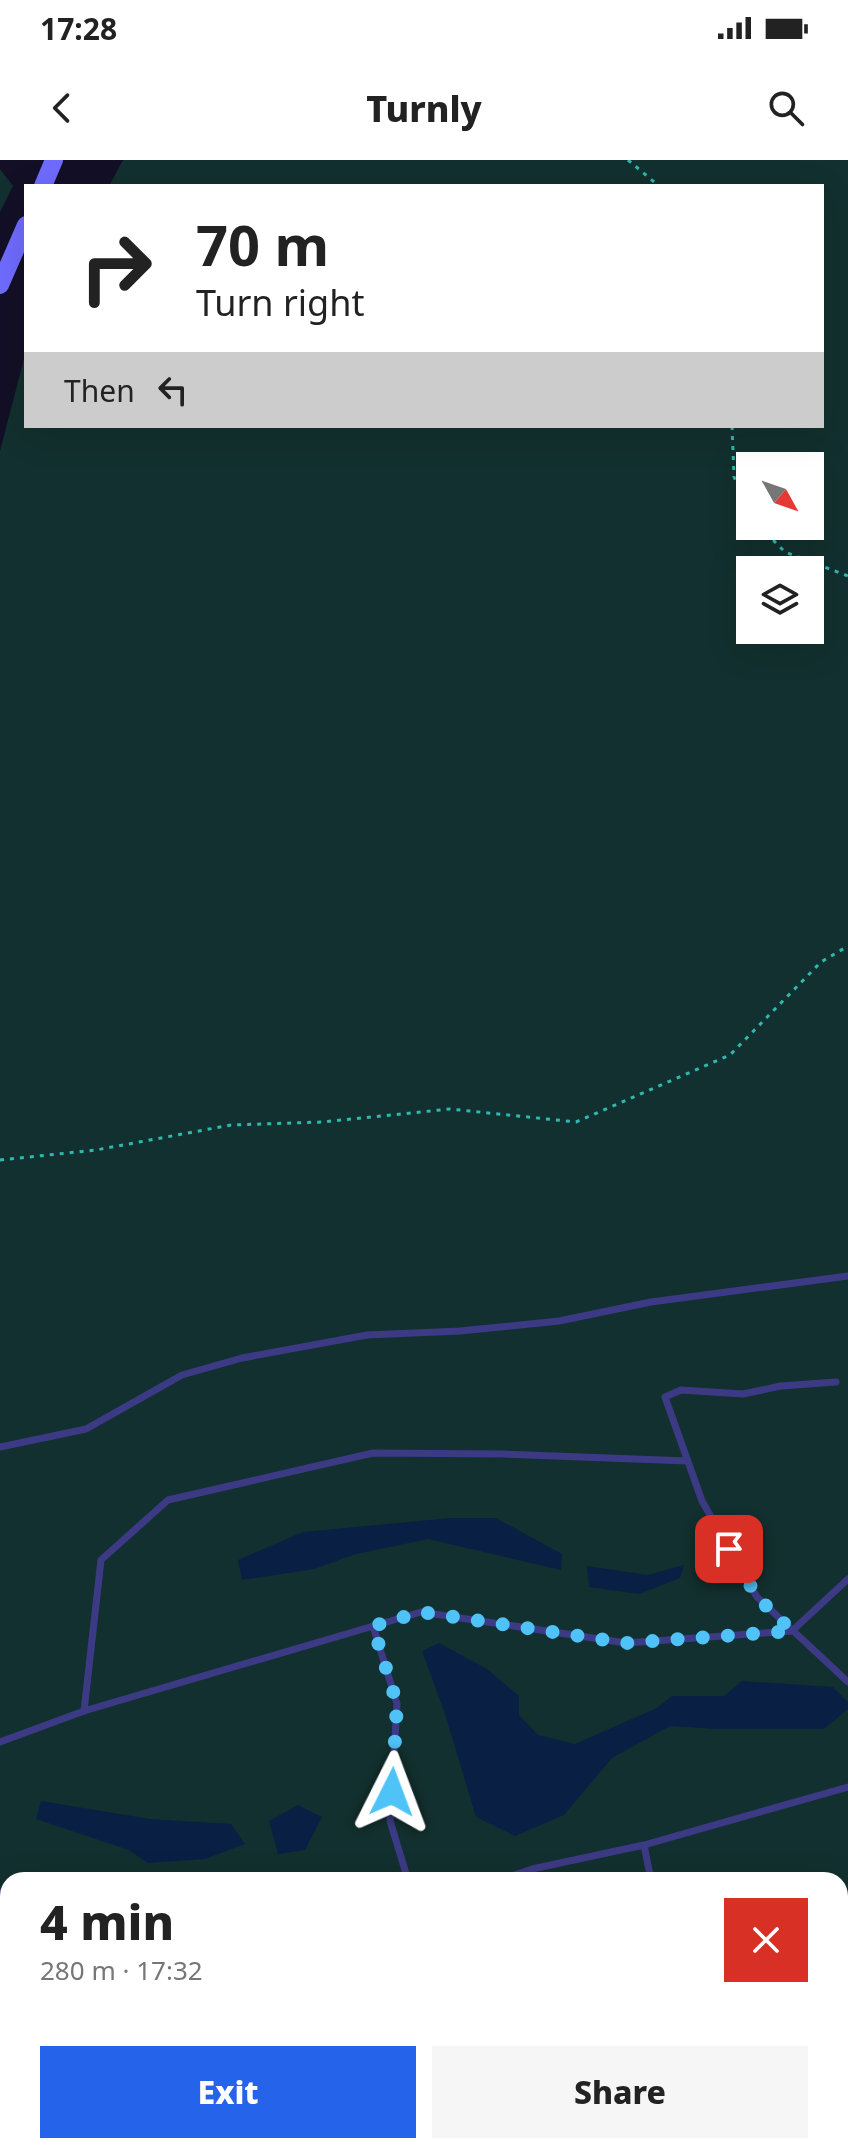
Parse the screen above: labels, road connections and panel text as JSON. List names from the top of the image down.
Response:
{
  "north": "bottom right",
  "page": {
    "status": "17:28",
    "header": "Turnly",
    "turn": ["70 m", "Turn right"],
    "then": "Then",
    "heading": ["4 min", "280 m · 17:32"],
    "buttons": ["Exit", "Share"]
  }
}
